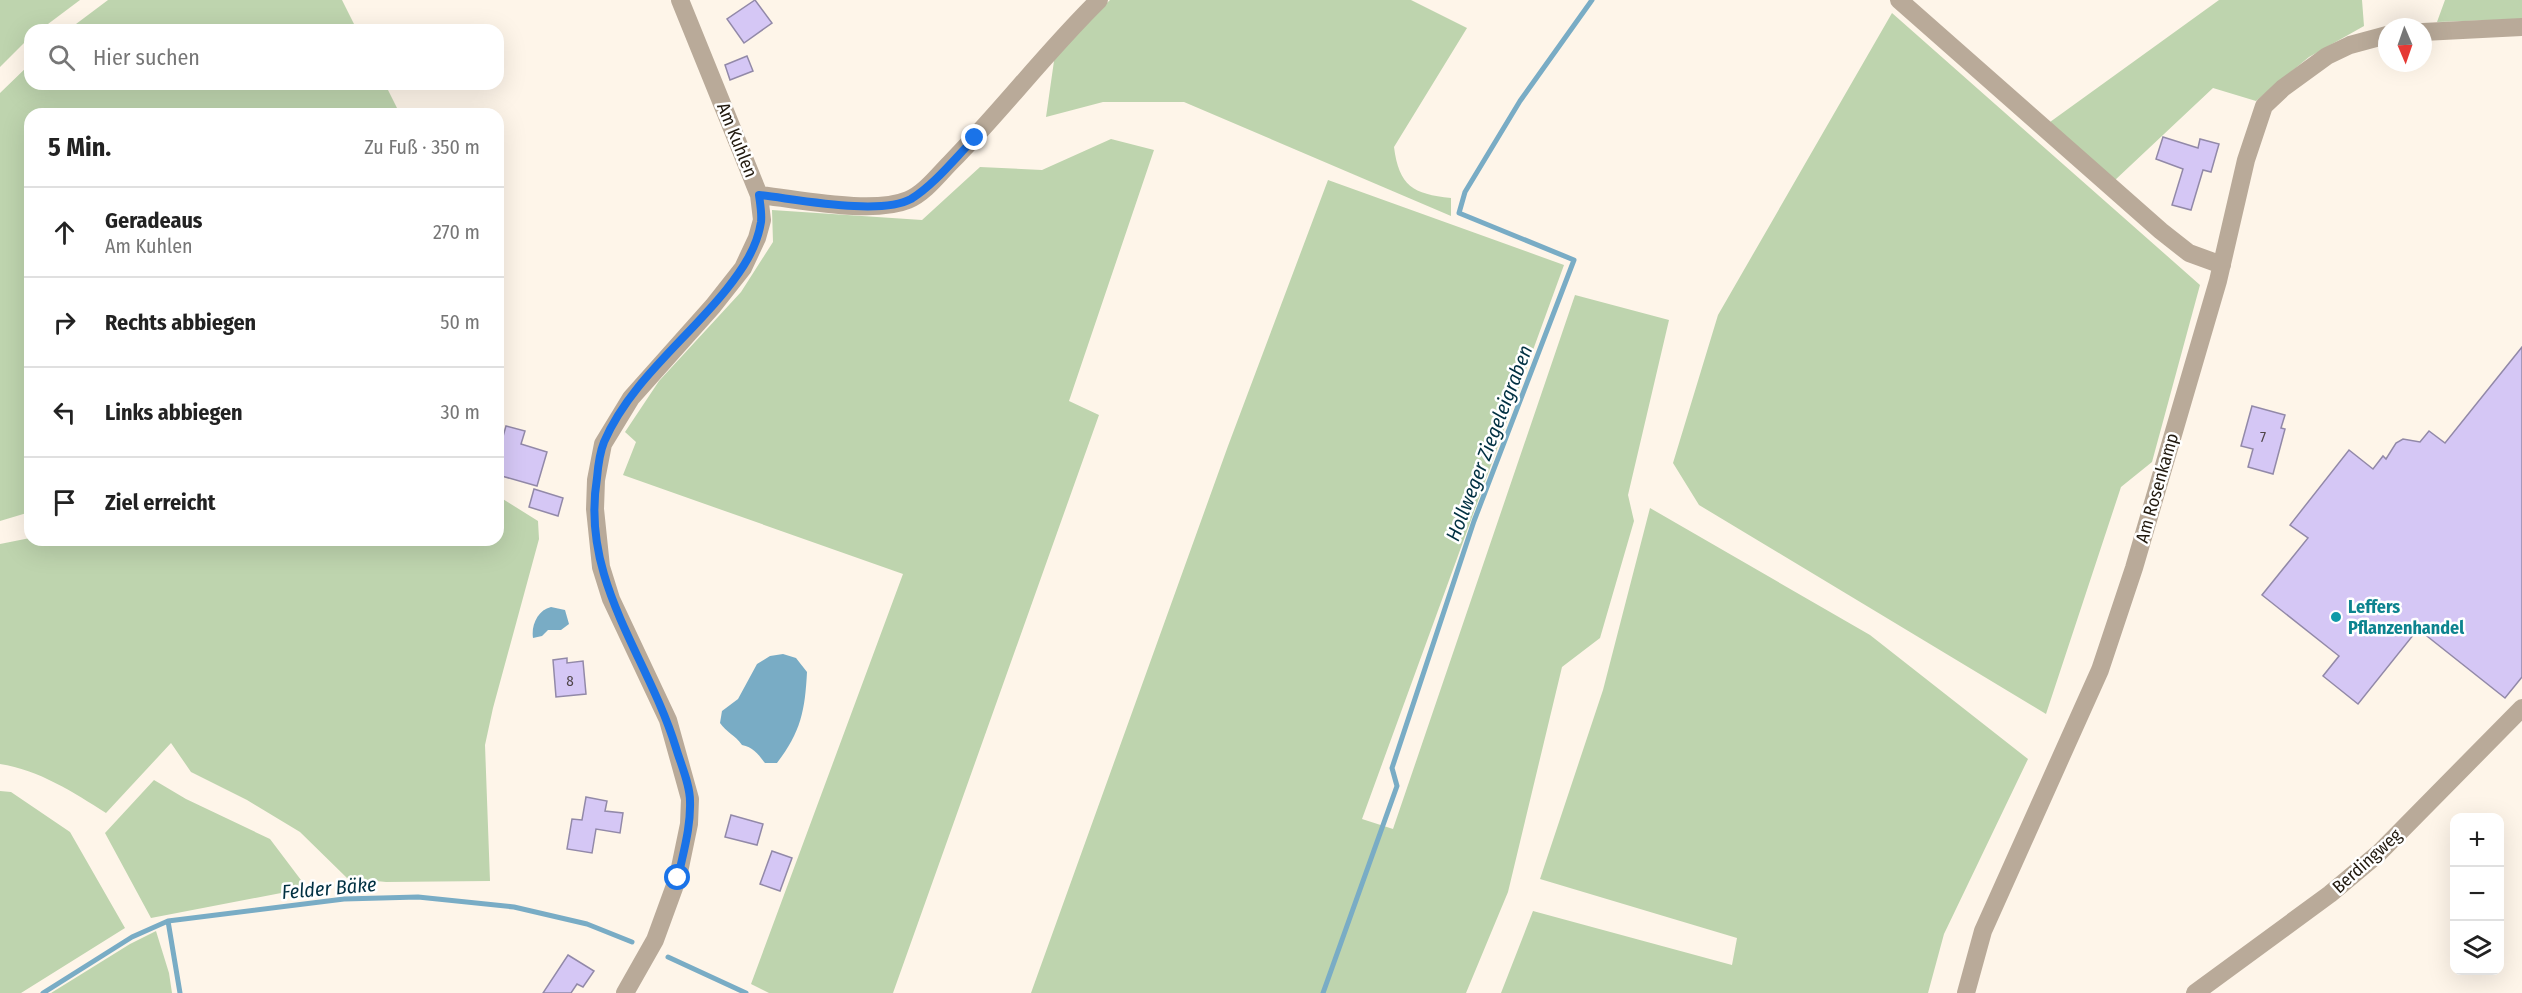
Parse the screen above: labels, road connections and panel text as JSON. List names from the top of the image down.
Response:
{
  "streets": {
    "street": ["Am Kuhlen", "Am Rosenkamp", "Berdingweg"]
  },
  "water": ["Hollweger Ziegeleigraben", "Felder Bäke"],
  "places": ["Leffers Pflanzenhandel"],
  "house_numbers": ["7", "8"],
  "north": "bottom",
  "page": {
    "search": "Hier suchen",
    "heading": ["5 Min.", "Zu Fuß · 350 m"],
    "list": [
      ["Geradeaus", "Am Kuhlen", "270 m"],
      ["Rechts abbiegen", "50 m"],
      ["Links abbiegen", "30 m"],
      "Ziel erreicht"
    ],
    "map_buttons": ["+", "−"]
  }
}
